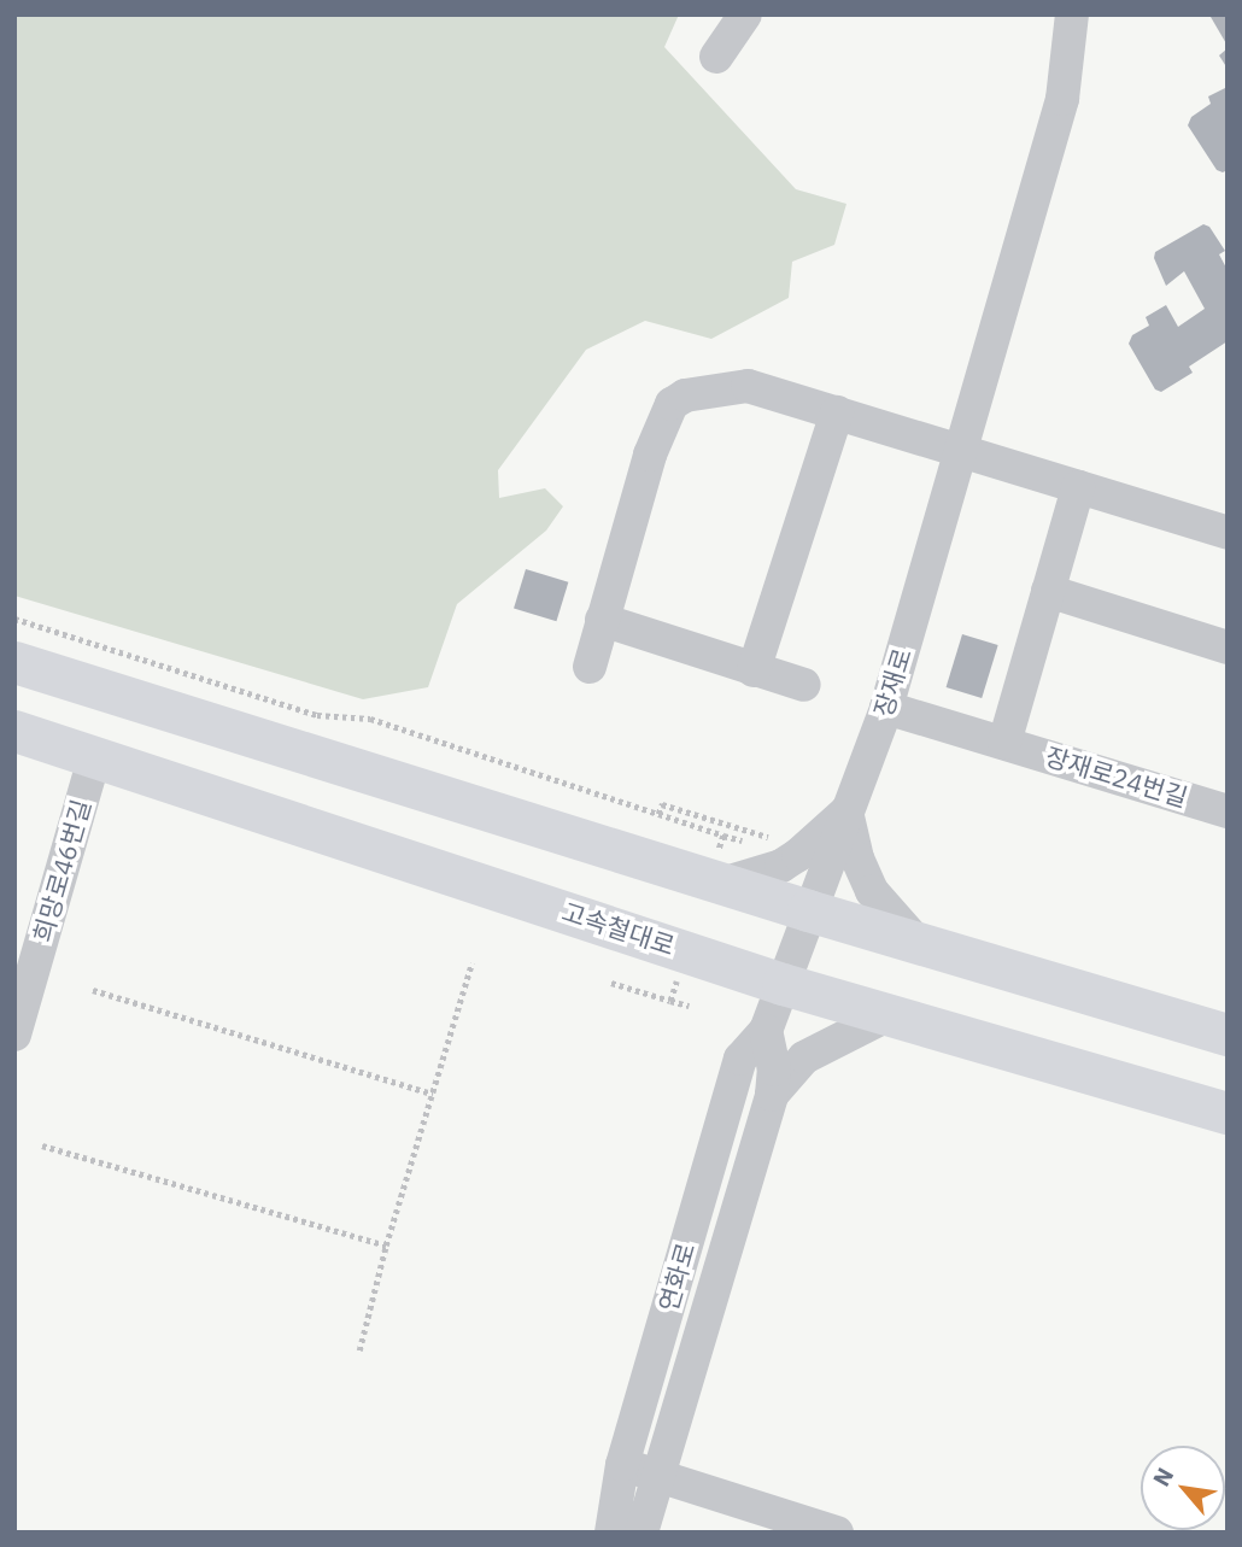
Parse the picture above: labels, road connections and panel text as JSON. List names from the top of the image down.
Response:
{
  "streets": {
    "main road": ["고속철대로"],
    "street": [
      "장재로",
      "장재로24번길",
      "희망로46번길",
      "연화로"
    ]
  },
  "crossings": [
    ["장재로", "장재로24번길"],
    ["장재로", "연화로"],
    ["희망로46번길", "고속철대로"],
    ["고속철대로", "연화로"]
  ],
  "north": "top left"
}
